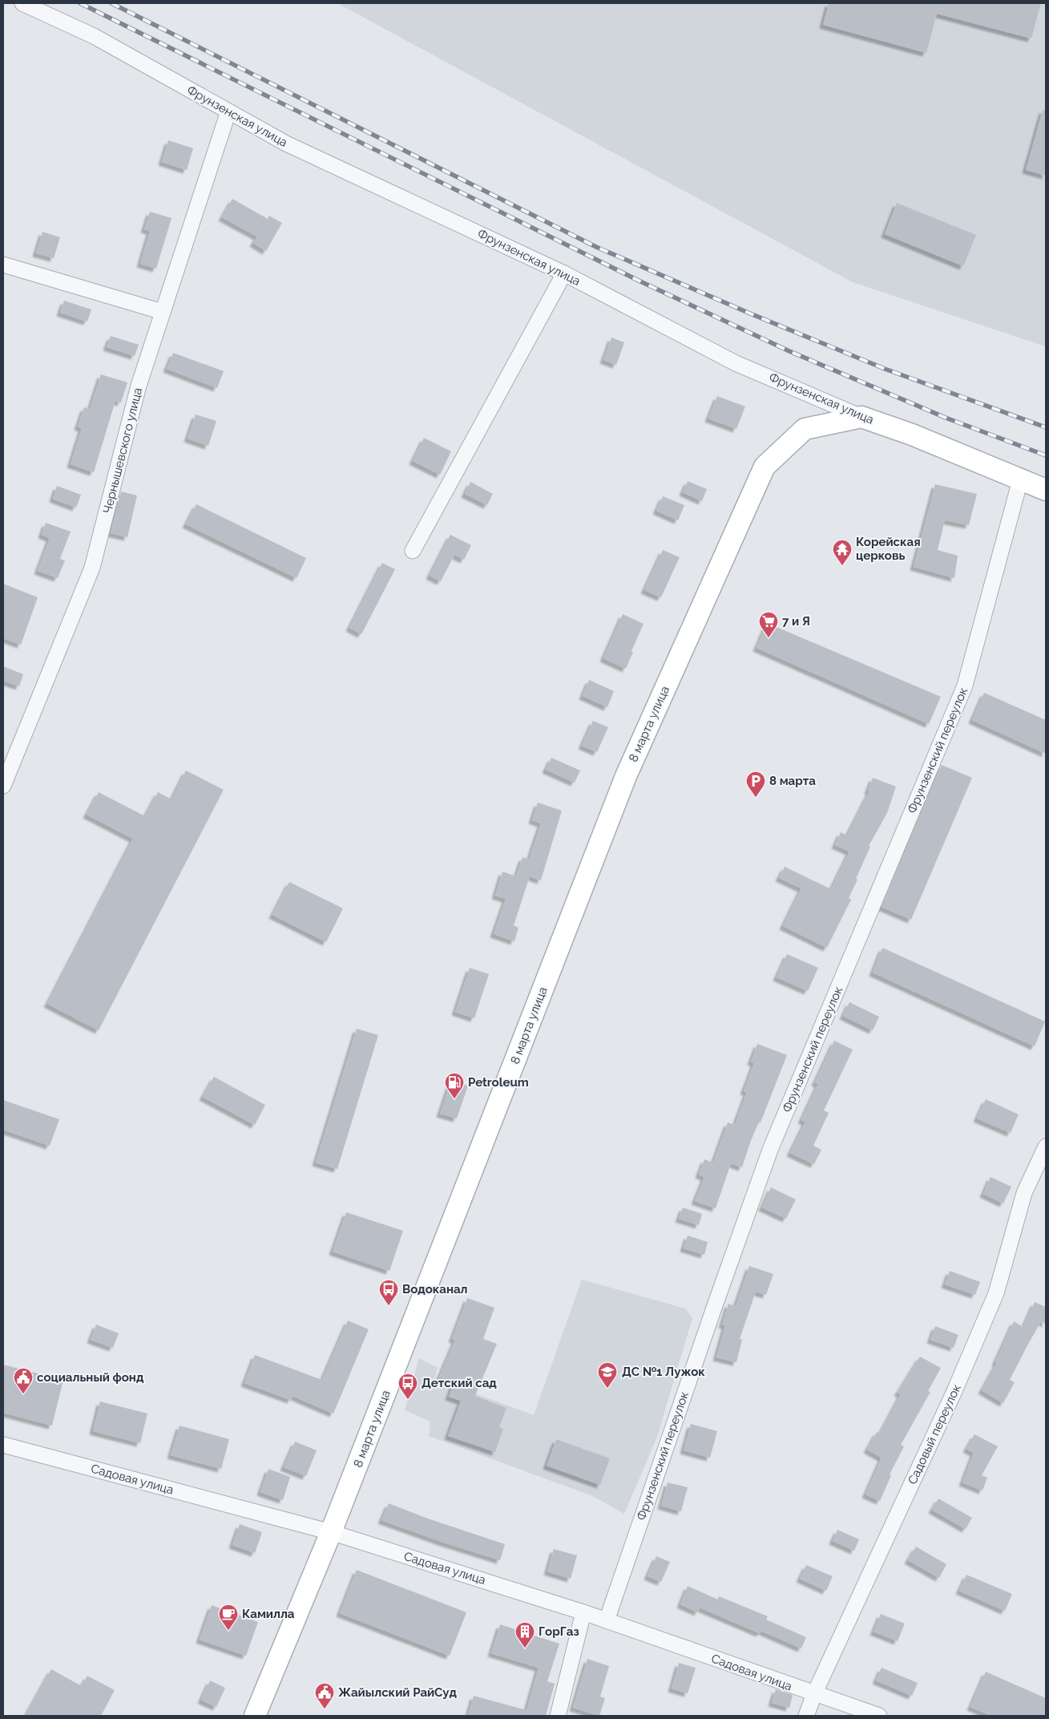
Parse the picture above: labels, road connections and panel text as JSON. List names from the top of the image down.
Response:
{
  "streets": {
    "street": [
      "Фрунзенская улица",
      "Чернышевского улица",
      "8 марта улица",
      "Фрунзенский переулок",
      "Садовый переулок",
      "Садовая улица"
    ]
  },
  "crossings": [
    ["Фрунзенская улица", "Чернышевского улица"],
    ["Фрунзенская улица", "8 марта улица"],
    ["Фрунзенская улица", "Фрунзенский переулок"],
    ["8 марта улица", "Садовая улица"],
    ["Фрунзенский переулок", "Садовая улица"],
    ["Садовый переулок", "Садовая улица"]
  ],
  "places": {
    "temple": ["Корейская церковь"],
    "supermarket": ["7 и Я"],
    "parking": ["8 марта"],
    "fuel station": ["Petroleum"],
    "bus stop": ["Водоканал", "Детский сад"],
    "school or university": ["ДС №1 Лужок"],
    "public building": ["социальный фонд", "Жайылский РайСуд"],
    "cafe": ["Камилла"],
    "building": ["ГорГаз"]
  }
}
